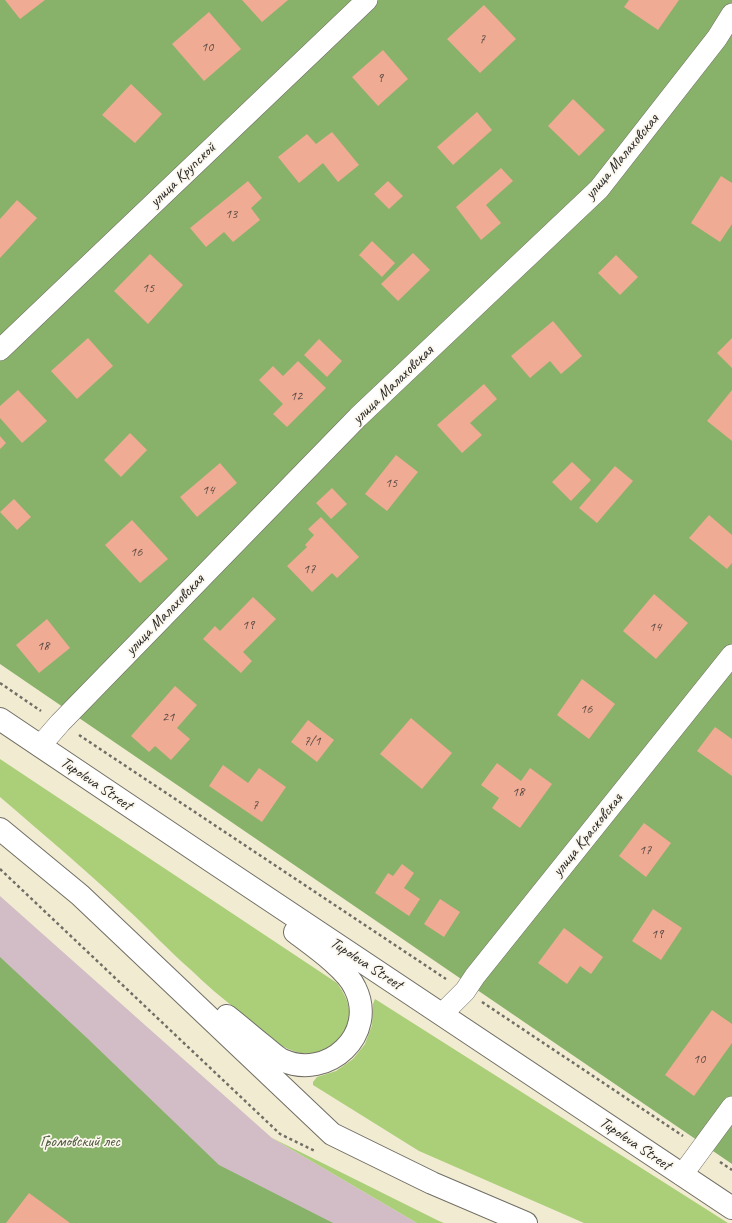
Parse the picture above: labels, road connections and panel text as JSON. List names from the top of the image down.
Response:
{
  "streets": {
    "main road": ["Tupoleva Street"],
    "street": ["улица Малаховская", "улица Крупской", "улица Красковская"]
  },
  "crossings": [
    ["улица Малаховская", "Tupoleva Street"],
    ["Tupoleva Street", "улица Красковская"]
  ],
  "parks": ["Громовский лес"],
  "house_numbers": [
    "7",
    "10",
    "9",
    "13",
    "15",
    "12",
    "15",
    "14",
    "16",
    "17",
    "19",
    "14",
    "18",
    "16",
    "21",
    "7/1",
    "18",
    "7",
    "17",
    "19",
    "10"
  ]
}
